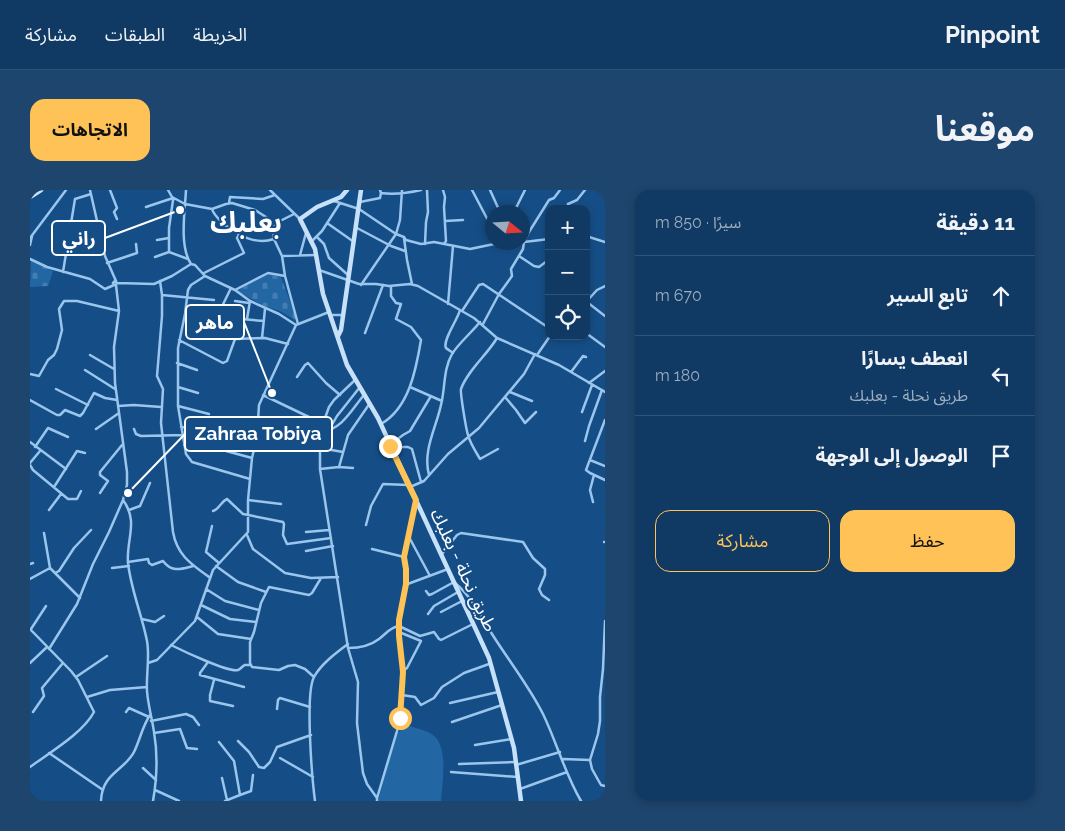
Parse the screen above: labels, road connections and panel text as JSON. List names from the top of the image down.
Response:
{
  "streets": {
    "street": ["طريق نحلة - بعلبك"]
  },
  "districts": ["بعلبك"],
  "places": ["راني", "ماهر", "Zahraa Tobiya"],
  "north": "right",
  "page": {
    "header": "Pinpoint",
    "nav": ["الخريطة", "الطبقات", "مشاركة"],
    "title": "موقعنا",
    "buttons": [
      "الاتجاهات",
      ["حفظ", "مشاركة"]
    ],
    "heading": ["11 دقيقة", "سيرًا · 850 m"],
    "map_buttons": ["+", "−"],
    "list": [
      ["تابع السير", "670 m"],
      ["انعطف يسارًا", "طريق نحلة - بعلبك", "180 m"],
      "الوصول إلى الوجهة"
    ]
  }
}
